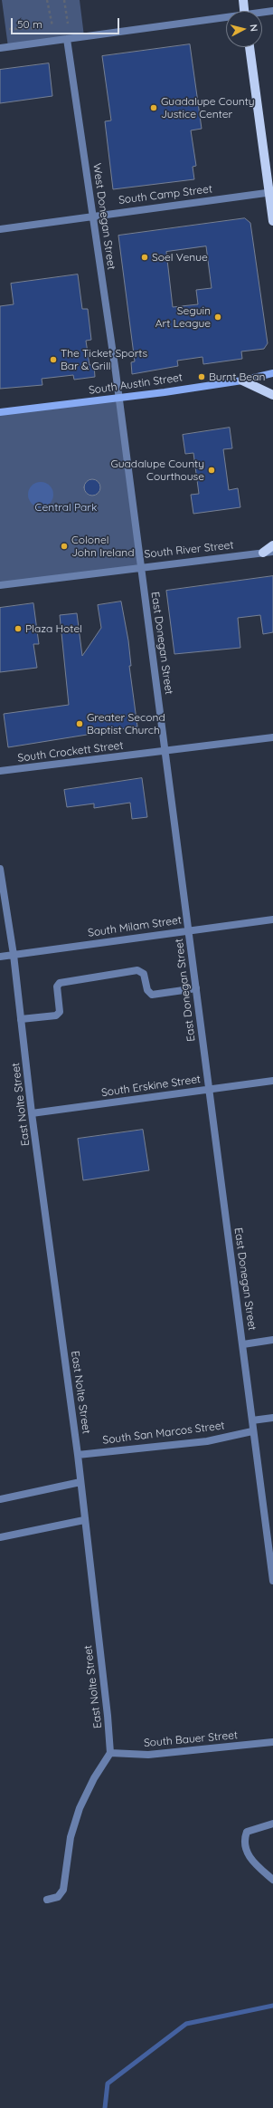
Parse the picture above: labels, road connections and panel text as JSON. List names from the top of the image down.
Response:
{
  "streets": {
    "main road": ["South Austin Street"],
    "street": [
      "South Camp Street",
      "West Donegan Street",
      "South River Street",
      "East Donegan Street",
      "South Crockett Street",
      "South Milam Street",
      "South Erskine Street",
      "East Nolte Street",
      "South San Marcos Street",
      "South Bauer Street"
    ]
  },
  "crossings": [
    ["South Camp Street", "West Donegan Street"],
    ["West Donegan Street", "South Austin Street"],
    ["West Donegan Street", "East Donegan Street"],
    ["South Austin Street", "East Donegan Street"],
    ["South River Street", "East Donegan Street"],
    ["East Donegan Street", "South Crockett Street"],
    ["East Donegan Street", "South Milam Street"],
    ["East Donegan Street", "South Erskine Street"],
    ["East Donegan Street", "South San Marcos Street"],
    ["South Milam Street", "East Nolte Street"],
    ["South Erskine Street", "East Nolte Street"],
    ["East Nolte Street", "South San Marcos Street"],
    ["East Nolte Street", "South Bauer Street"]
  ],
  "parks": ["Central Park"],
  "places": [
    "Guadalupe County Justice Center",
    "Soel Venue",
    "Seguin Art League",
    "The Ticket Sports Bar & Grill",
    "Burnt Bean",
    "Guadalupe County Courthouse",
    "Colonel John Ireland",
    "Plaza Hotel",
    "Greater Second Baptist Church"
  ],
  "scale_bar": "50 m",
  "north": "right"
}
